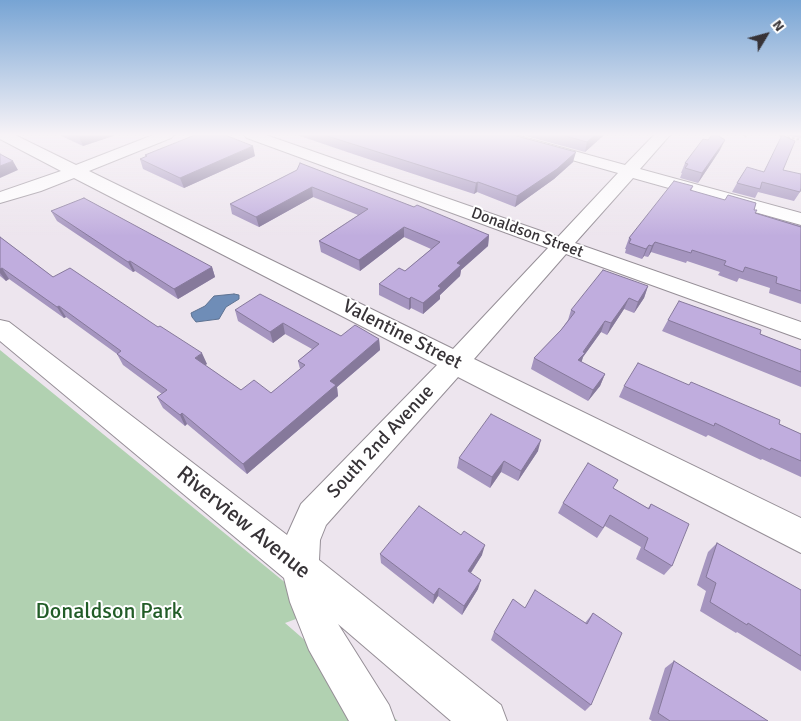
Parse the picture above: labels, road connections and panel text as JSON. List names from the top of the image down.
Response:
{
  "streets": {
    "street": [
      "Donaldson Street",
      "Valentine Street",
      "South 2nd Avenue",
      "Riverview Avenue"
    ]
  },
  "crossings": [
    ["Donaldson Street", "South 2nd Avenue"],
    ["Valentine Street", "South 2nd Avenue"],
    ["South 2nd Avenue", "Riverview Avenue"]
  ],
  "parks": ["Donaldson Park"],
  "north": "top right"
}
